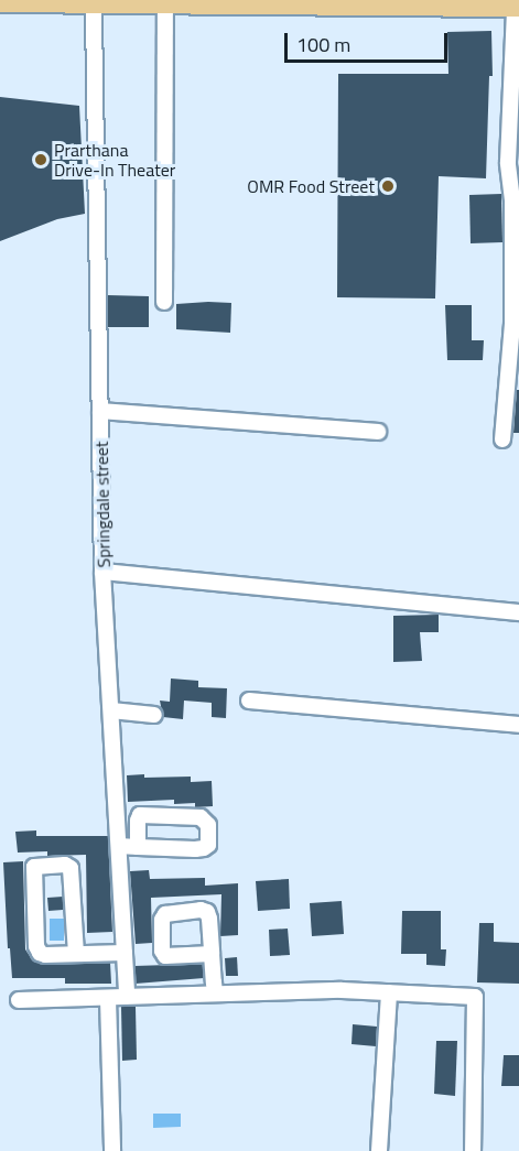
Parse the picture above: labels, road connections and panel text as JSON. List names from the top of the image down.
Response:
{
  "streets": {
    "street": ["Springdale street"]
  },
  "places": ["Prarthana Drive-In Theater", "OMR Food Street"],
  "scale_bar": "100 m"
}
